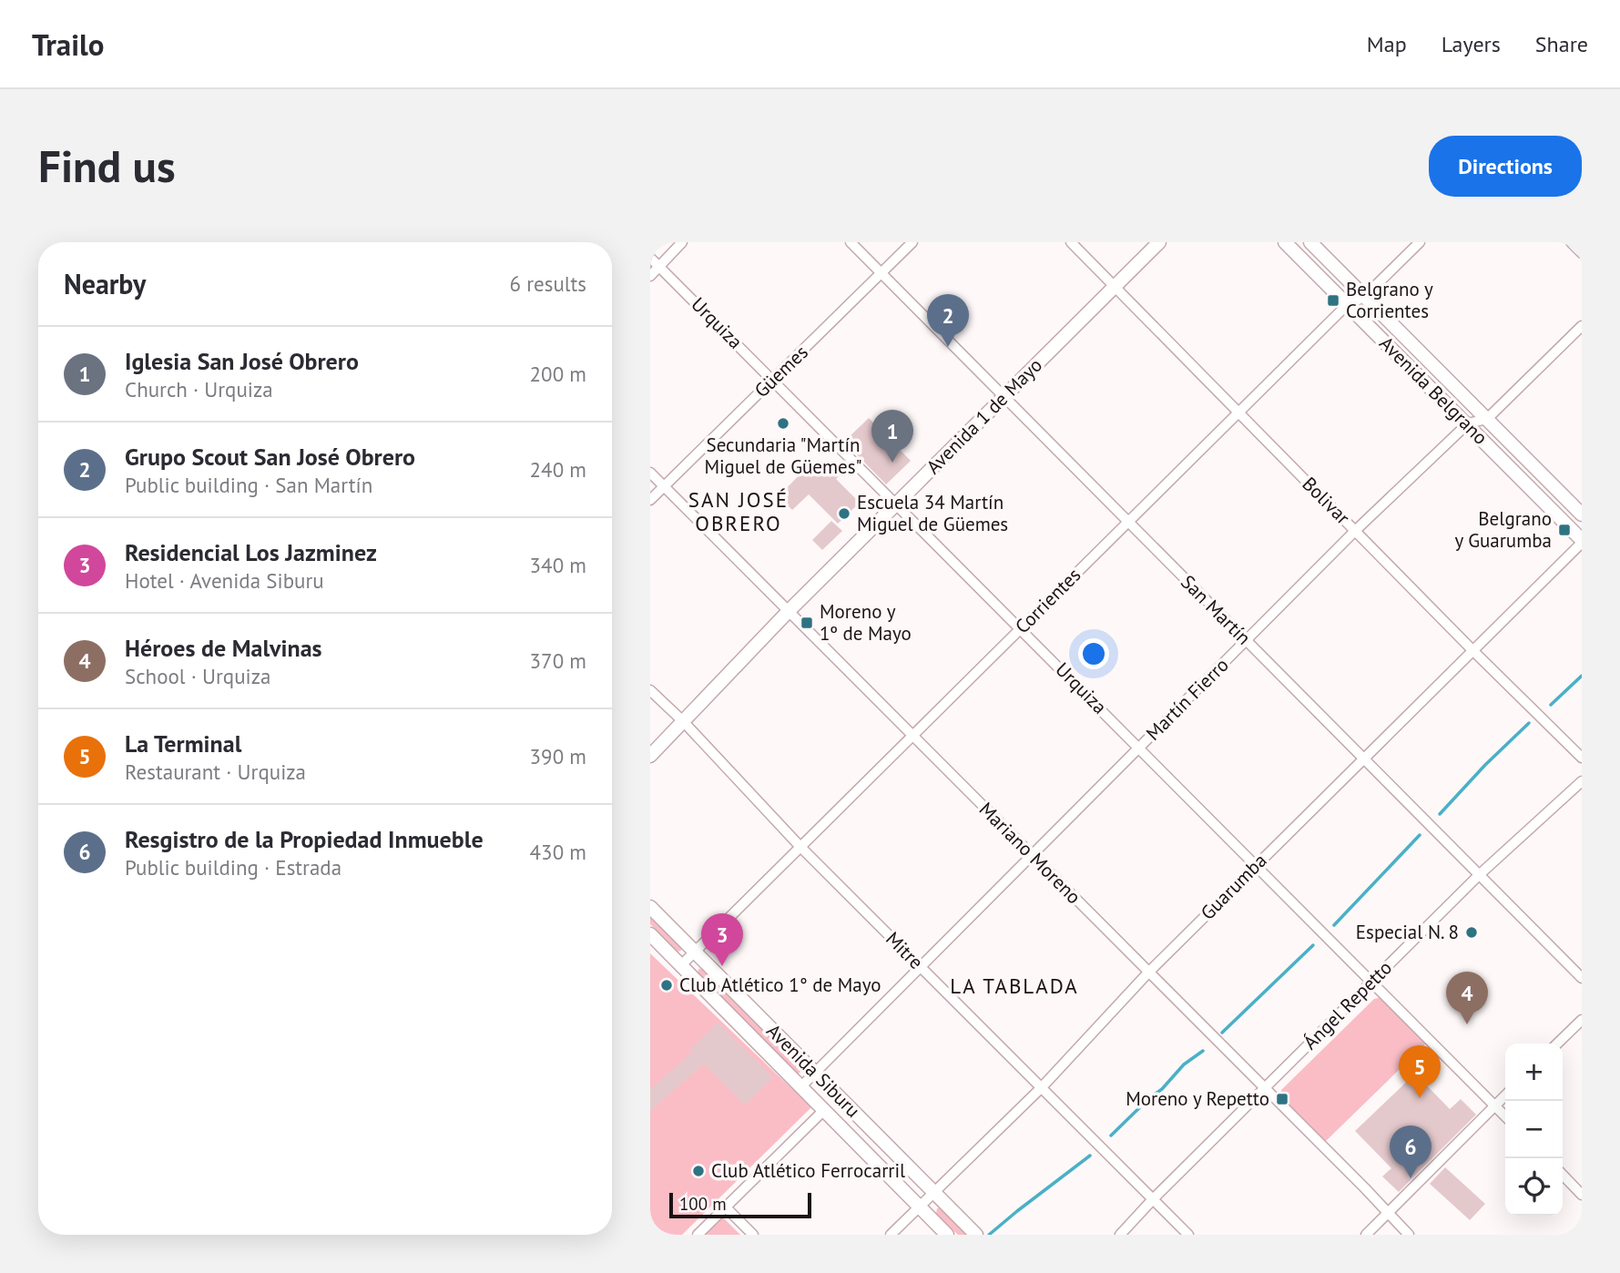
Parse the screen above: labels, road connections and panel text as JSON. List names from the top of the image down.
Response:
{
  "streets": {
    "main road": ["Avenida Belgrano", "Avenida 1 de Mayo", "Avenida Siburu"],
    "street": [
      "Urquiza",
      "Güemes",
      "Bolivar",
      "Corrientes",
      "San Martín",
      "Martín Fierro",
      "Mariano Moreno",
      "Guarumba",
      "Mitre",
      "Ángel Repetto"
    ]
  },
  "crossings": [
    ["Urquiza", "Güemes"],
    ["Urquiza", "Avenida 1 de Mayo"],
    ["Urquiza", "Corrientes"],
    ["Urquiza", "Martín Fierro"],
    ["Urquiza", "Guarumba"],
    ["Urquiza", "Ángel Repetto"],
    ["Güemes", "San Martín"],
    ["Güemes", "Mariano Moreno"],
    ["Avenida Belgrano", "Corrientes"],
    ["Avenida Belgrano", "Martín Fierro"],
    ["Avenida Belgrano", "Guarumba"],
    ["Avenida 1 de Mayo", "Bolivar"],
    ["Avenida 1 de Mayo", "San Martín"],
    ["Avenida 1 de Mayo", "Mariano Moreno"],
    ["Avenida 1 de Mayo", "Mitre"],
    ["Bolivar", "Corrientes"],
    ["Bolivar", "Martín Fierro"],
    ["Bolivar", "Guarumba"],
    ["Corrientes", "San Martín"],
    ["Corrientes", "Mariano Moreno"],
    ["Corrientes", "Mitre"],
    ["Corrientes", "Avenida Siburu"],
    ["San Martín", "Martín Fierro"],
    ["San Martín", "Guarumba"],
    ["San Martín", "Ángel Repetto"],
    ["Martín Fierro", "Mariano Moreno"],
    ["Martín Fierro", "Mitre"],
    ["Martín Fierro", "Avenida Siburu"],
    ["Mariano Moreno", "Guarumba"],
    ["Mariano Moreno", "Ángel Repetto"],
    ["Guarumba", "Mitre"],
    ["Guarumba", "Avenida Siburu"],
    ["Mitre", "Ángel Repetto"]
  ],
  "districts": ["SAN JOSÉ OBRERO", "LA TABLADA"],
  "places": {
    "transit": [
      "Belgrano y Corrientes",
      "Belgrano y Guarumba",
      "Moreno y 1º de Mayo",
      "Moreno y Repetto"
    ],
    "other": [
      "Secundaria \"Martín Miguel de Güemes\"",
      "Escuela 34 Martín Miguel de Güemes",
      "Especial N. 8",
      "Club Atlético 1° de Mayo",
      "Club Atlético Ferrocarril"
    ]
  },
  "scale_bar": "100 m",
  "page": {
    "header": "Trailo",
    "nav": ["Map", "Layers", "Share"],
    "buttons": "Directions",
    "title": "Find us",
    "heading": ["Nearby", "6 results"],
    "pins": [
      "2",
      "1",
      "3",
      "4",
      "5",
      "6"
    ],
    "list": [
      {
        "mark": "1",
        "name": "Iglesia San José Obrero",
        "note": "Church · Urquiza",
        "value": "200 m"
      },
      {
        "mark": "2",
        "name": "Grupo Scout San José Obrero",
        "note": "Public building · San Martín",
        "value": "240 m"
      },
      {
        "mark": "3",
        "name": "Residencial Los Jazminez",
        "note": "Hotel · Avenida Siburu",
        "value": "340 m"
      },
      {
        "mark": "4",
        "name": "Héroes de Malvinas",
        "note": "School · Urquiza",
        "value": "370 m"
      },
      {
        "mark": "5",
        "name": "La Terminal",
        "note": "Restaurant · Urquiza",
        "value": "390 m"
      },
      {
        "mark": "6",
        "name": "Resgistro de la Propiedad Inmueble",
        "note": "Public building · Estrada",
        "value": "430 m"
      }
    ],
    "map_buttons": ["+", "−"],
    "scale": "100 m"
  }
}
